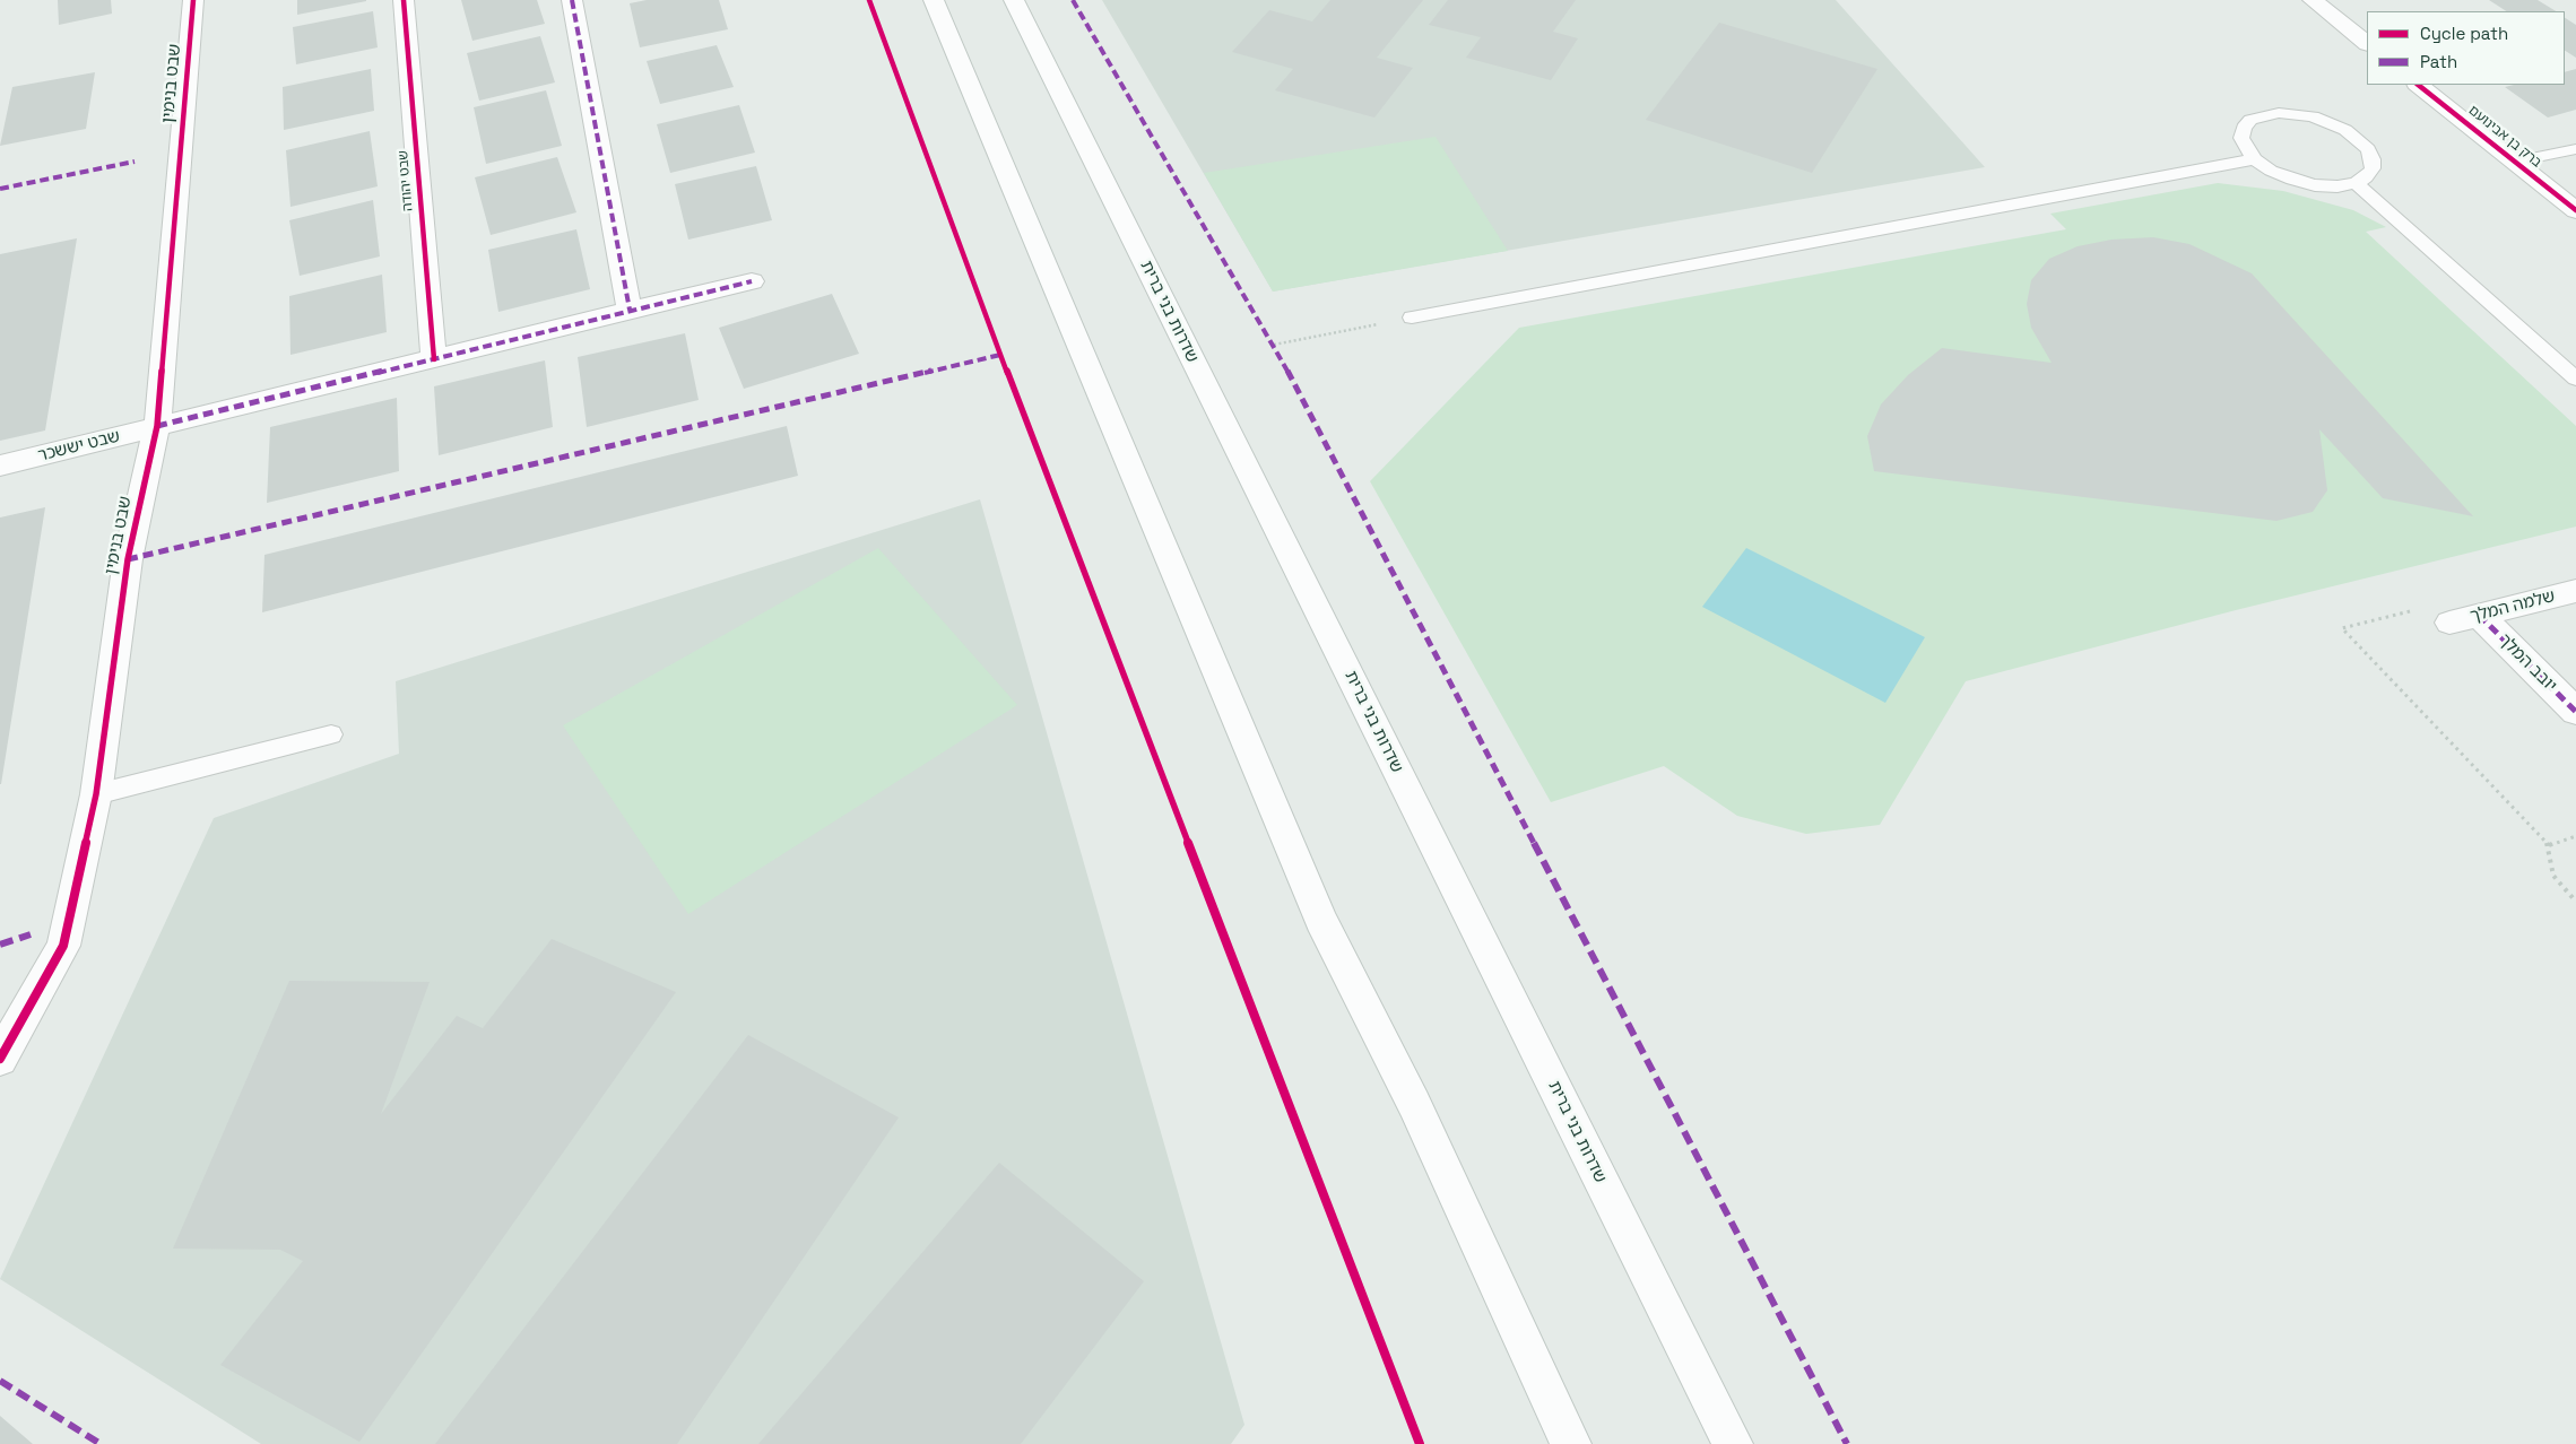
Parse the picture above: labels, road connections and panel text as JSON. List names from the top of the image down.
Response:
{
  "streets": {
    "street": [
      "שבט בנימין",
      "ברק בן אבינועם",
      "שבט יהודה",
      "שדרות בני ברית",
      "שבט יששכר",
      "שלמה המלך",
      "יובב המלך"
    ]
  },
  "crossings": [
    ["שבט בנימין", "שבט יששכר"],
    ["שלמה המלך", "יובב המלך"]
  ],
  "legend": ["Cycle path", "Path"]
}
